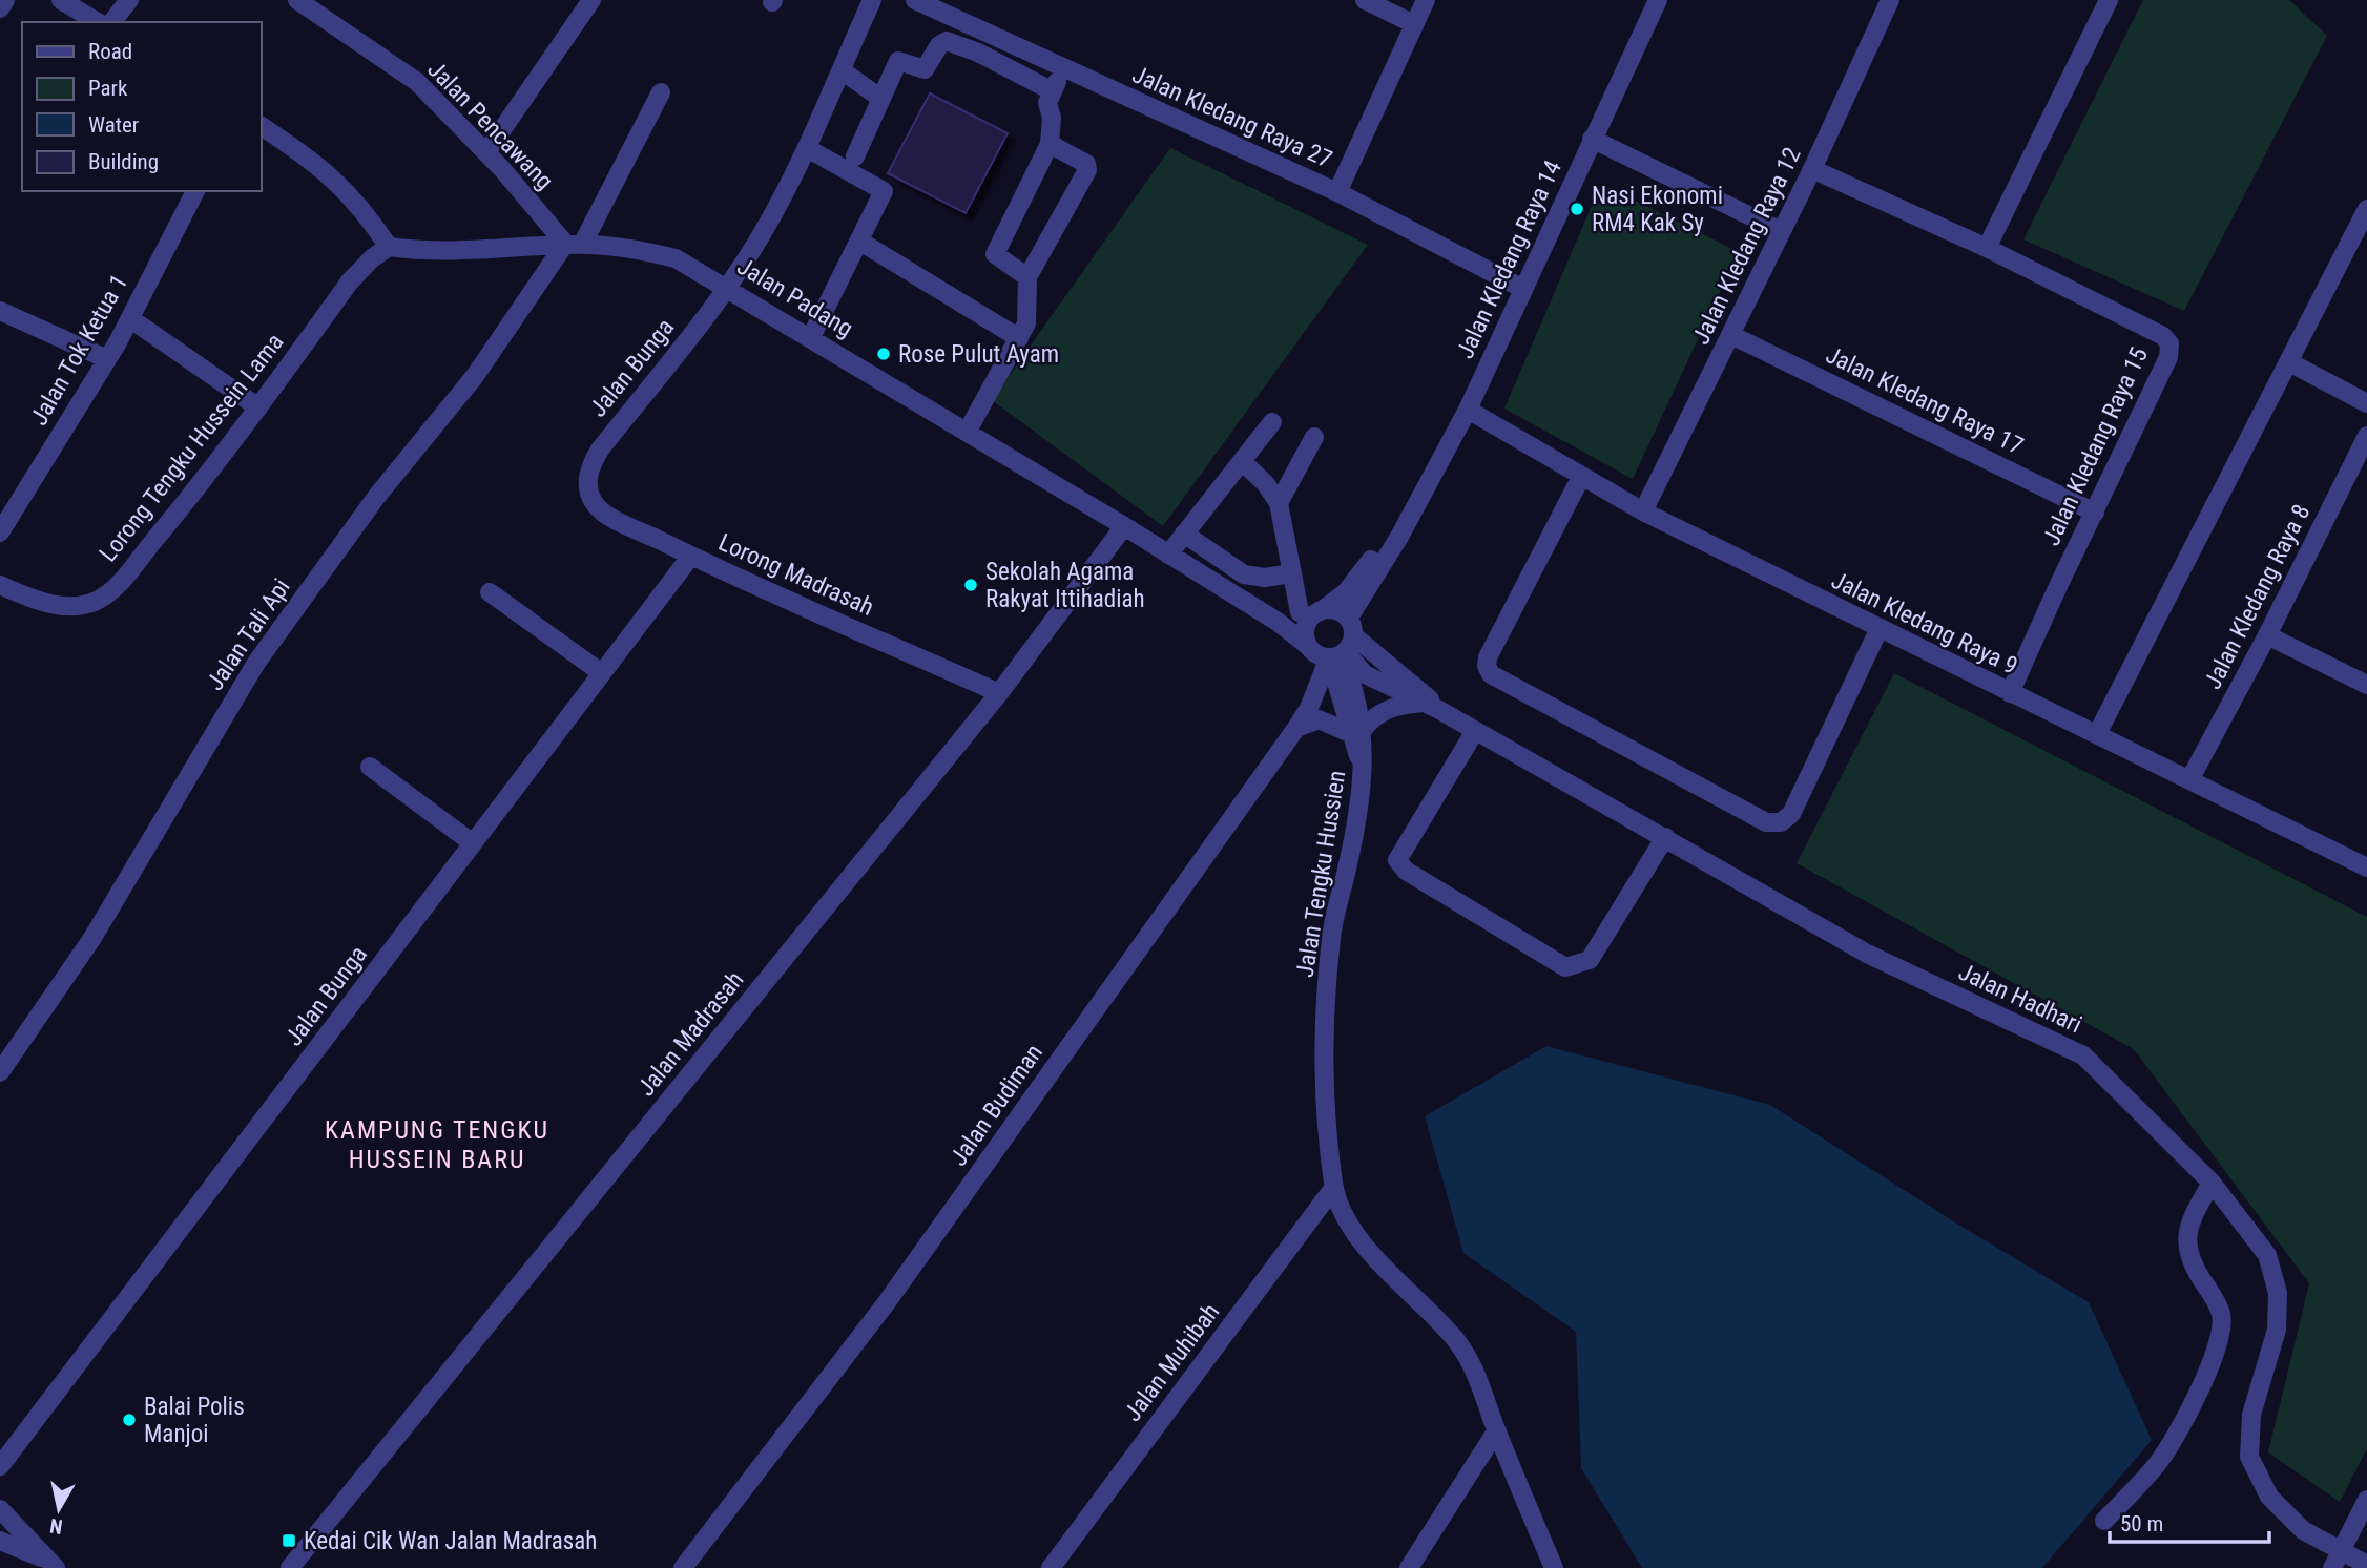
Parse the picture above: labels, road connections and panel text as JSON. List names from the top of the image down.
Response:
{
  "streets": {
    "street": [
      "Jalan Kledang Raya 27",
      "Jalan Pencawang",
      "Jalan Kledang Raya 12",
      "Jalan Kledang Raya 14",
      "Jalan Padang",
      "Jalan Tok Ketua 1",
      "Jalan Bunga",
      "Jalan Kledang Raya 17",
      "Jalan Kledang Raya 15",
      "Lorong Tengku Hussein Lama",
      "Lorong Madrasah",
      "Jalan Kledang Raya 8",
      "Jalan Kledang Raya 9",
      "Jalan Tali Api",
      "Jalan Tengku Hussien",
      "Jalan Hadhari",
      "Jalan Madrasah",
      "Jalan Budiman",
      "Jalan Muhibah"
    ]
  },
  "crossings": [
    ["Jalan Kledang Raya 27", "Jalan Kledang Raya 14"],
    ["Jalan Pencawang", "Jalan Padang"],
    ["Jalan Pencawang", "Jalan Tali Api"],
    ["Jalan Kledang Raya 12", "Jalan Kledang Raya 17"],
    ["Jalan Kledang Raya 12", "Jalan Kledang Raya 15"],
    ["Jalan Kledang Raya 12", "Jalan Kledang Raya 9"],
    ["Jalan Kledang Raya 14", "Jalan Padang"],
    ["Jalan Kledang Raya 14", "Jalan Kledang Raya 9"],
    ["Jalan Kledang Raya 14", "Jalan Hadhari"],
    ["Jalan Kledang Raya 14", "Jalan Budiman"],
    ["Jalan Padang", "Jalan Bunga"],
    ["Jalan Padang", "Lorong Tengku Hussein Lama"],
    ["Jalan Padang", "Jalan Tali Api"],
    ["Jalan Padang", "Jalan Hadhari"],
    ["Jalan Padang", "Jalan Madrasah"],
    ["Jalan Padang", "Jalan Budiman"],
    ["Jalan Bunga", "Lorong Madrasah"],
    ["Jalan Kledang Raya 17", "Jalan Kledang Raya 15"],
    ["Jalan Kledang Raya 15", "Jalan Kledang Raya 9"],
    ["Lorong Madrasah", "Jalan Madrasah"],
    ["Jalan Kledang Raya 8", "Jalan Kledang Raya 9"],
    ["Jalan Tengku Hussien", "Jalan Muhibah"],
    ["Jalan Hadhari", "Jalan Budiman"]
  ],
  "districts": ["KAMPUNG TENGKU HUSSEIN BARU"],
  "places": {
    "other": [
      "Nasi Ekonomi RM4 Kak Sy",
      "Rose Pulut Ayam",
      "Sekolah Agama Rakyat Ittihadiah",
      "Balai Polis Manjoi"
    ],
    "transit": ["Kedai Cik Wan Jalan Madrasah"]
  },
  "legend": [
    "Road",
    "Park",
    "Water",
    "Building"
  ],
  "scale_bar": "50 m",
  "north": "bottom"
}
